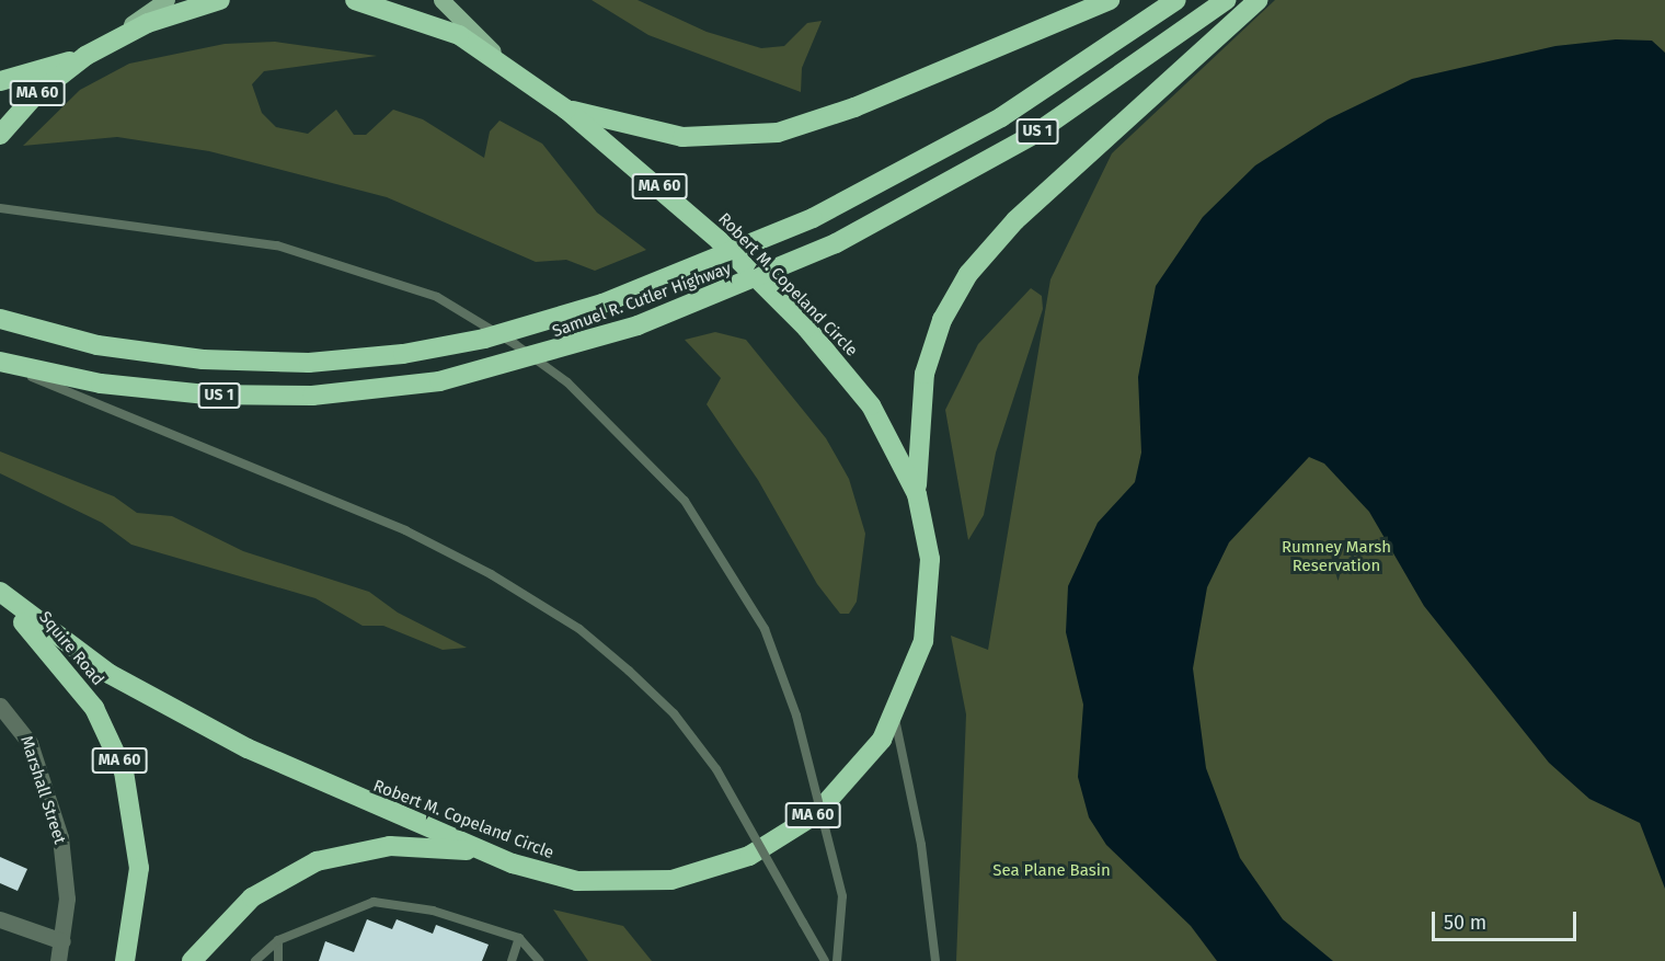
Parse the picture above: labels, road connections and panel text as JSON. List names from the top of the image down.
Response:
{
  "streets": {
    "highway": [
      "MA 60",
      "US 1",
      "Robert M. Copeland Circle",
      "Samuel R. Cutler Highway",
      "Squire Road"
    ],
    "street": ["Marshall Street"]
  },
  "crossings": [
    ["MA 60", "Robert M. Copeland Circle"],
    ["Robert M. Copeland Circle", "Squire Road"]
  ],
  "parks": ["Rumney Marsh Reservation", "Sea Plane Basin"],
  "scale_bar": "50 m"
}
